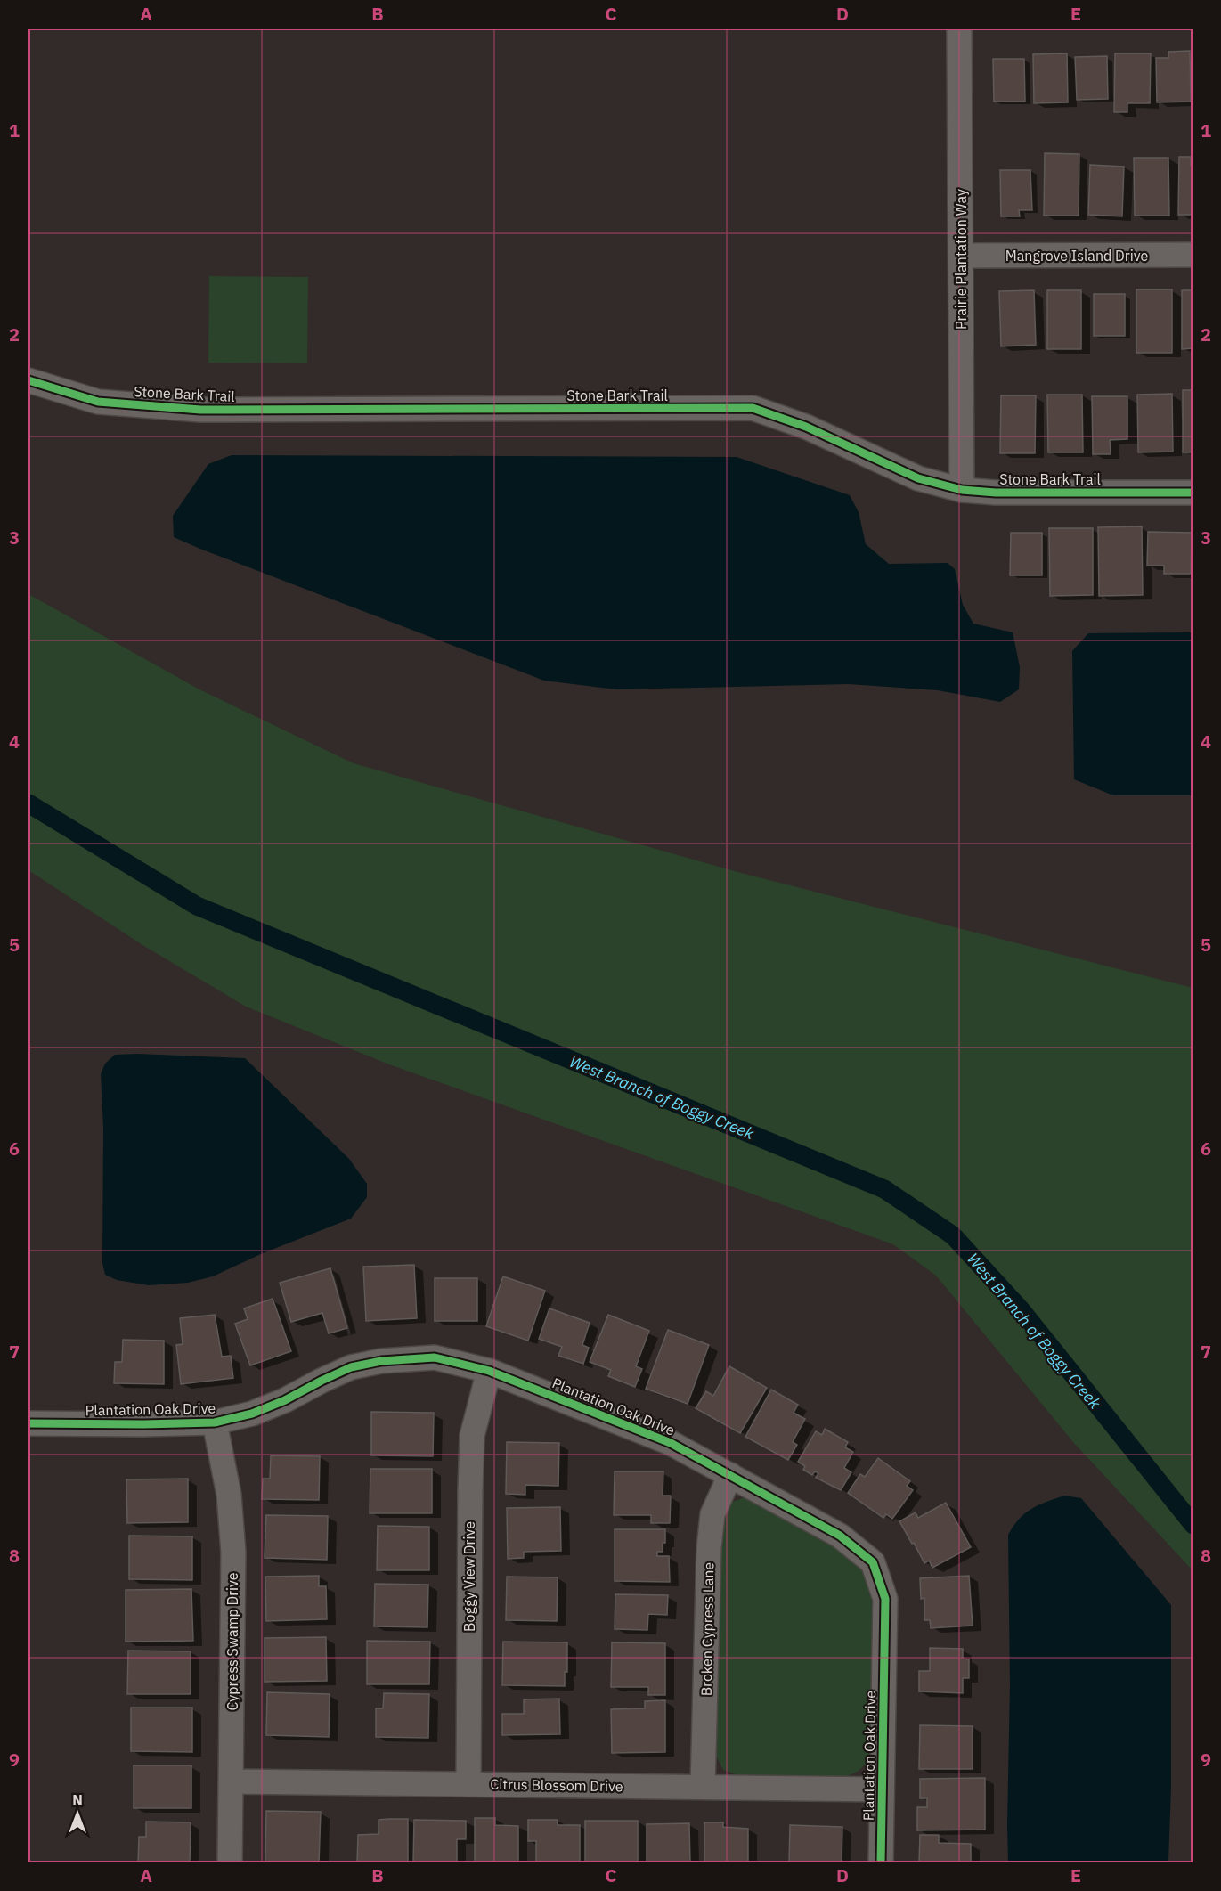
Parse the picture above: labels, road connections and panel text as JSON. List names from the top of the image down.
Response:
{
  "streets": {
    "street": [
      "Mangrove Island Drive",
      "Prairie Plantation Way",
      "Stone Bark Trail",
      "Plantation Oak Drive",
      "Boggy View Drive",
      "Broken Cypress Lane",
      "Cypress Swamp Drive",
      "Citrus Blossom Drive"
    ]
  },
  "crossings": [
    ["Mangrove Island Drive", "Prairie Plantation Way"],
    ["Prairie Plantation Way", "Stone Bark Trail"],
    ["Plantation Oak Drive", "Boggy View Drive"],
    ["Plantation Oak Drive", "Broken Cypress Lane"],
    ["Plantation Oak Drive", "Cypress Swamp Drive"],
    ["Plantation Oak Drive", "Citrus Blossom Drive"],
    ["Boggy View Drive", "Citrus Blossom Drive"],
    ["Broken Cypress Lane", "Citrus Blossom Drive"],
    ["Cypress Swamp Drive", "Citrus Blossom Drive"]
  ],
  "water": ["West Branch of Boggy Creek"],
  "north": "top",
  "grid": {
    "columns": [
      "A",
      "B",
      "C",
      "D",
      "E"
    ],
    "rows": [
      "1",
      "2",
      "3",
      "4",
      "5",
      "6",
      "7",
      "8",
      "9"
    ]
  }
}
